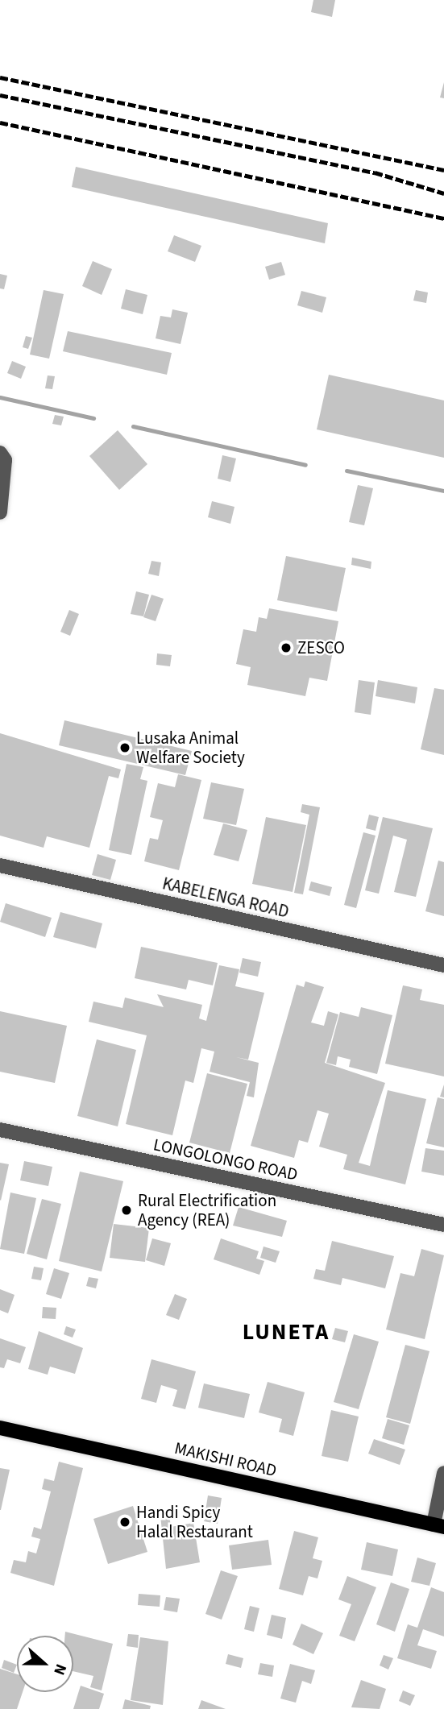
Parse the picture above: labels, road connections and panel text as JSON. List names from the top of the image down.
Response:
{
  "streets": {
    "main road": ["MAKISHI ROAD"],
    "street": ["KABELENGA ROAD", "LONGOLONGO ROAD"]
  },
  "districts": ["LUNETA"],
  "places": [
    "ZESCO",
    "Lusaka Animal Welfare Society",
    "Rural Electrification Agency (REA)",
    "Handi Spicy Halal Restaurant"
  ],
  "north": "right"
}
